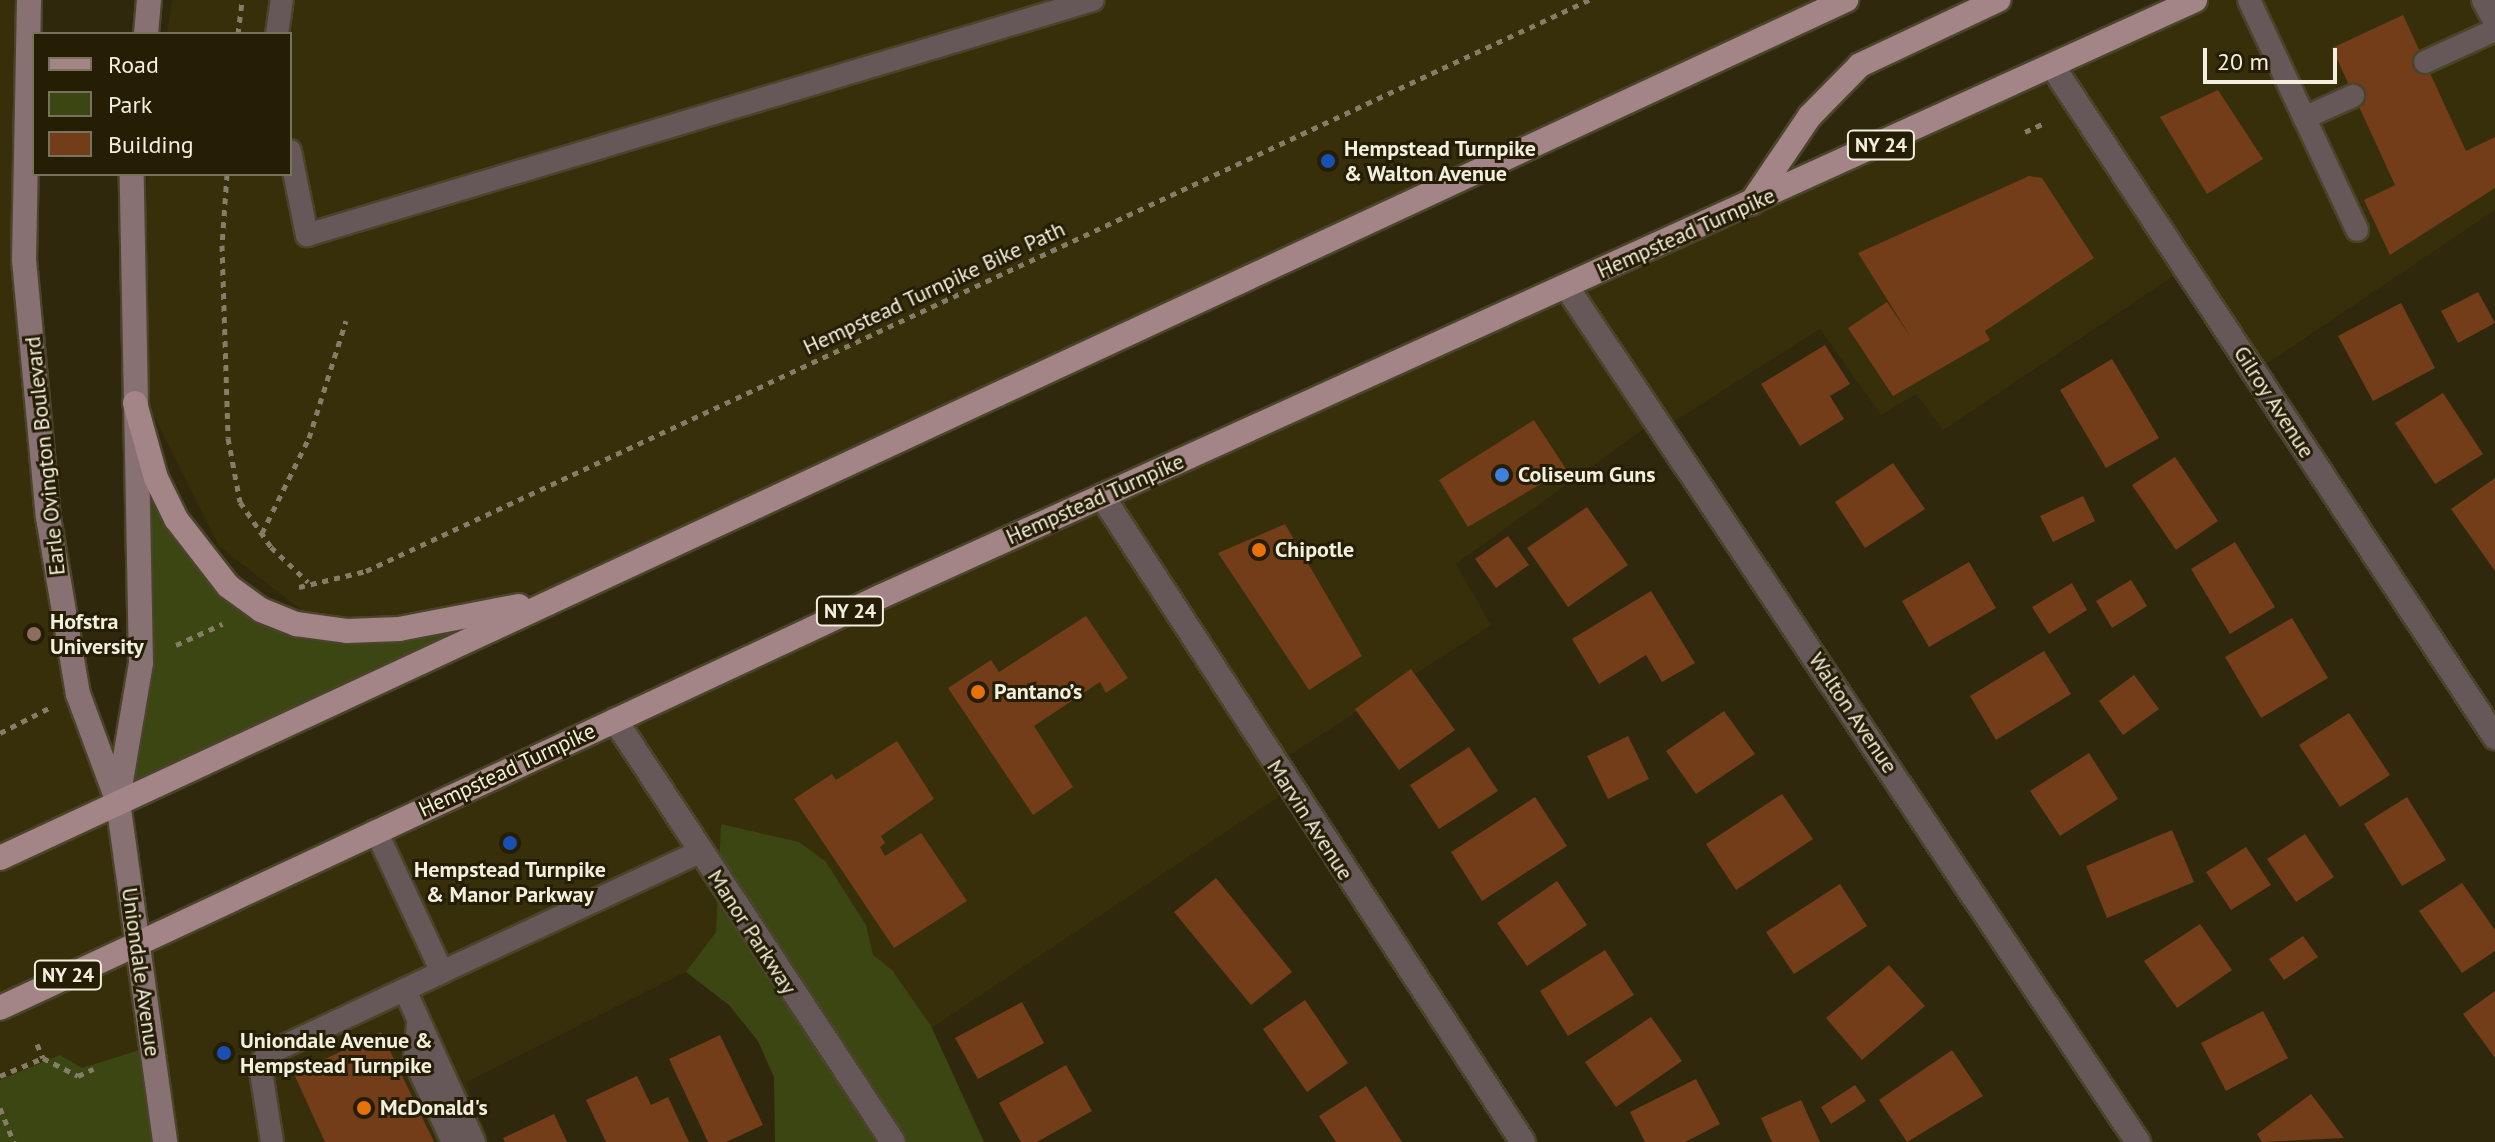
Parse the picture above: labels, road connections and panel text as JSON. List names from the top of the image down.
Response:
{
  "streets": {
    "main road": [
      "NY 24",
      "Hempstead Turnpike",
      "Earle Ovington Boulevard",
      "Uniondale Avenue"
    ],
    "street": [
      "Gilroy Avenue",
      "Walton Avenue",
      "Marvin Avenue",
      "Manor Parkway"
    ],
    "path": ["Hempstead Turnpike Bike Path"]
  },
  "crossings": [
    ["Hempstead Turnpike", "Gilroy Avenue"],
    ["Hempstead Turnpike", "Walton Avenue"],
    ["Hempstead Turnpike", "Marvin Avenue"],
    ["Hempstead Turnpike", "Manor Parkway"],
    ["Hempstead Turnpike", "Uniondale Avenue"],
    ["Earle Ovington Boulevard", "Uniondale Avenue"]
  ],
  "places": [
    "Hempstead Turnpike & Walton Avenue",
    "Coliseum Guns",
    "Chipotle",
    "Hofstra University",
    "Pantano’s",
    "Hempstead Turnpike & Manor Parkway",
    "Uniondale Avenue & Hempstead Turnpike",
    "McDonald's"
  ],
  "legend": ["Road", "Park", "Building"],
  "scale_bar": "20 m"
}
